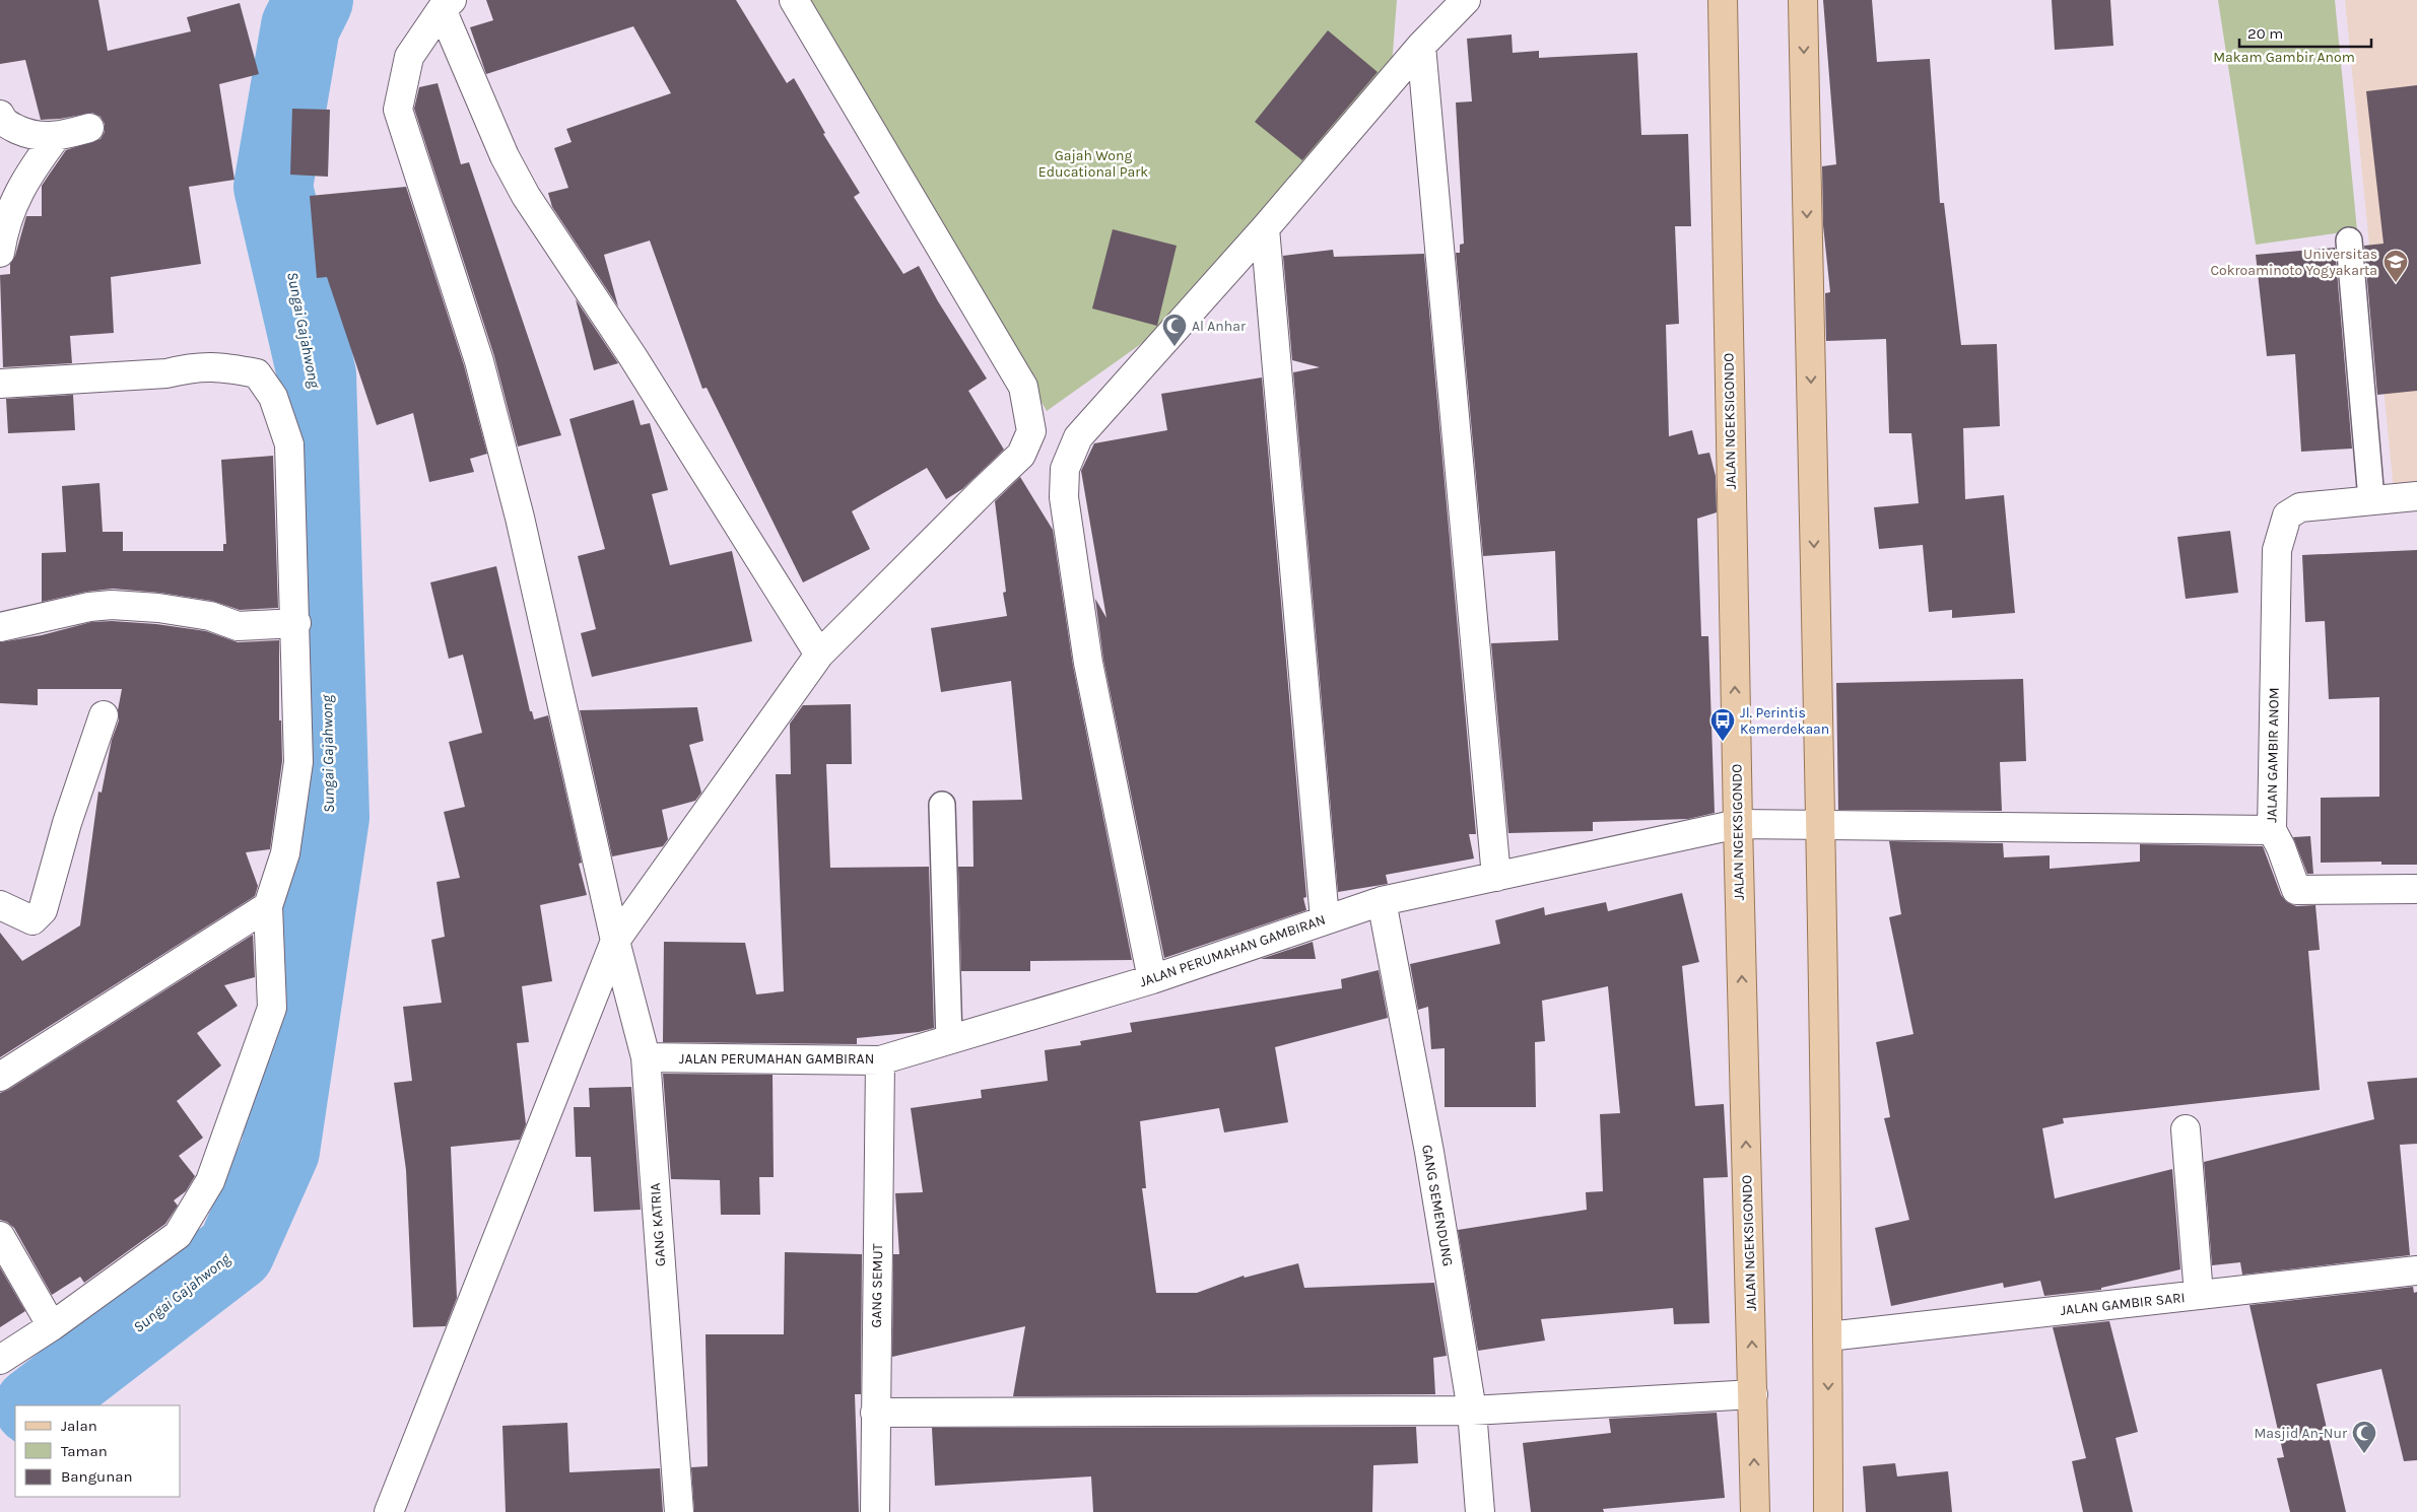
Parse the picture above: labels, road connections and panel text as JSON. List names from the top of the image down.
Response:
{
  "streets": {
    "main road": ["JALAN NGEKSIGONDO"],
    "street": [
      "JALAN GAMBIR ANOM",
      "JALAN PERUMAHAN GAMBIRAN",
      "GANG SEMENDUNG",
      "GANG KATRIA",
      "GANG SEMUT",
      "JALAN GAMBIR SARI"
    ]
  },
  "crossings": [
    ["JALAN NGEKSIGONDO", "JALAN PERUMAHAN GAMBIRAN"],
    ["JALAN GAMBIR ANOM", "JALAN PERUMAHAN GAMBIRAN"],
    ["JALAN PERUMAHAN GAMBIRAN", "GANG SEMENDUNG"],
    ["JALAN PERUMAHAN GAMBIRAN", "GANG KATRIA"],
    ["JALAN PERUMAHAN GAMBIRAN", "GANG SEMUT"]
  ],
  "water": ["Sungai Gajahwong"],
  "parks": ["Makam Gambir Anom", "Gajah Wong Educational Park"],
  "places": {
    "school or university": ["Universitas Cokroaminoto Yogyakarta"],
    "mosque": ["Al Anhar", "Masjid An-Nur"],
    "bus stop": ["Jl. Perintis Kemerdekaan"]
  },
  "legend": ["Jalan", "Taman", "Bangunan"],
  "scale_bar": "20 m"
}
